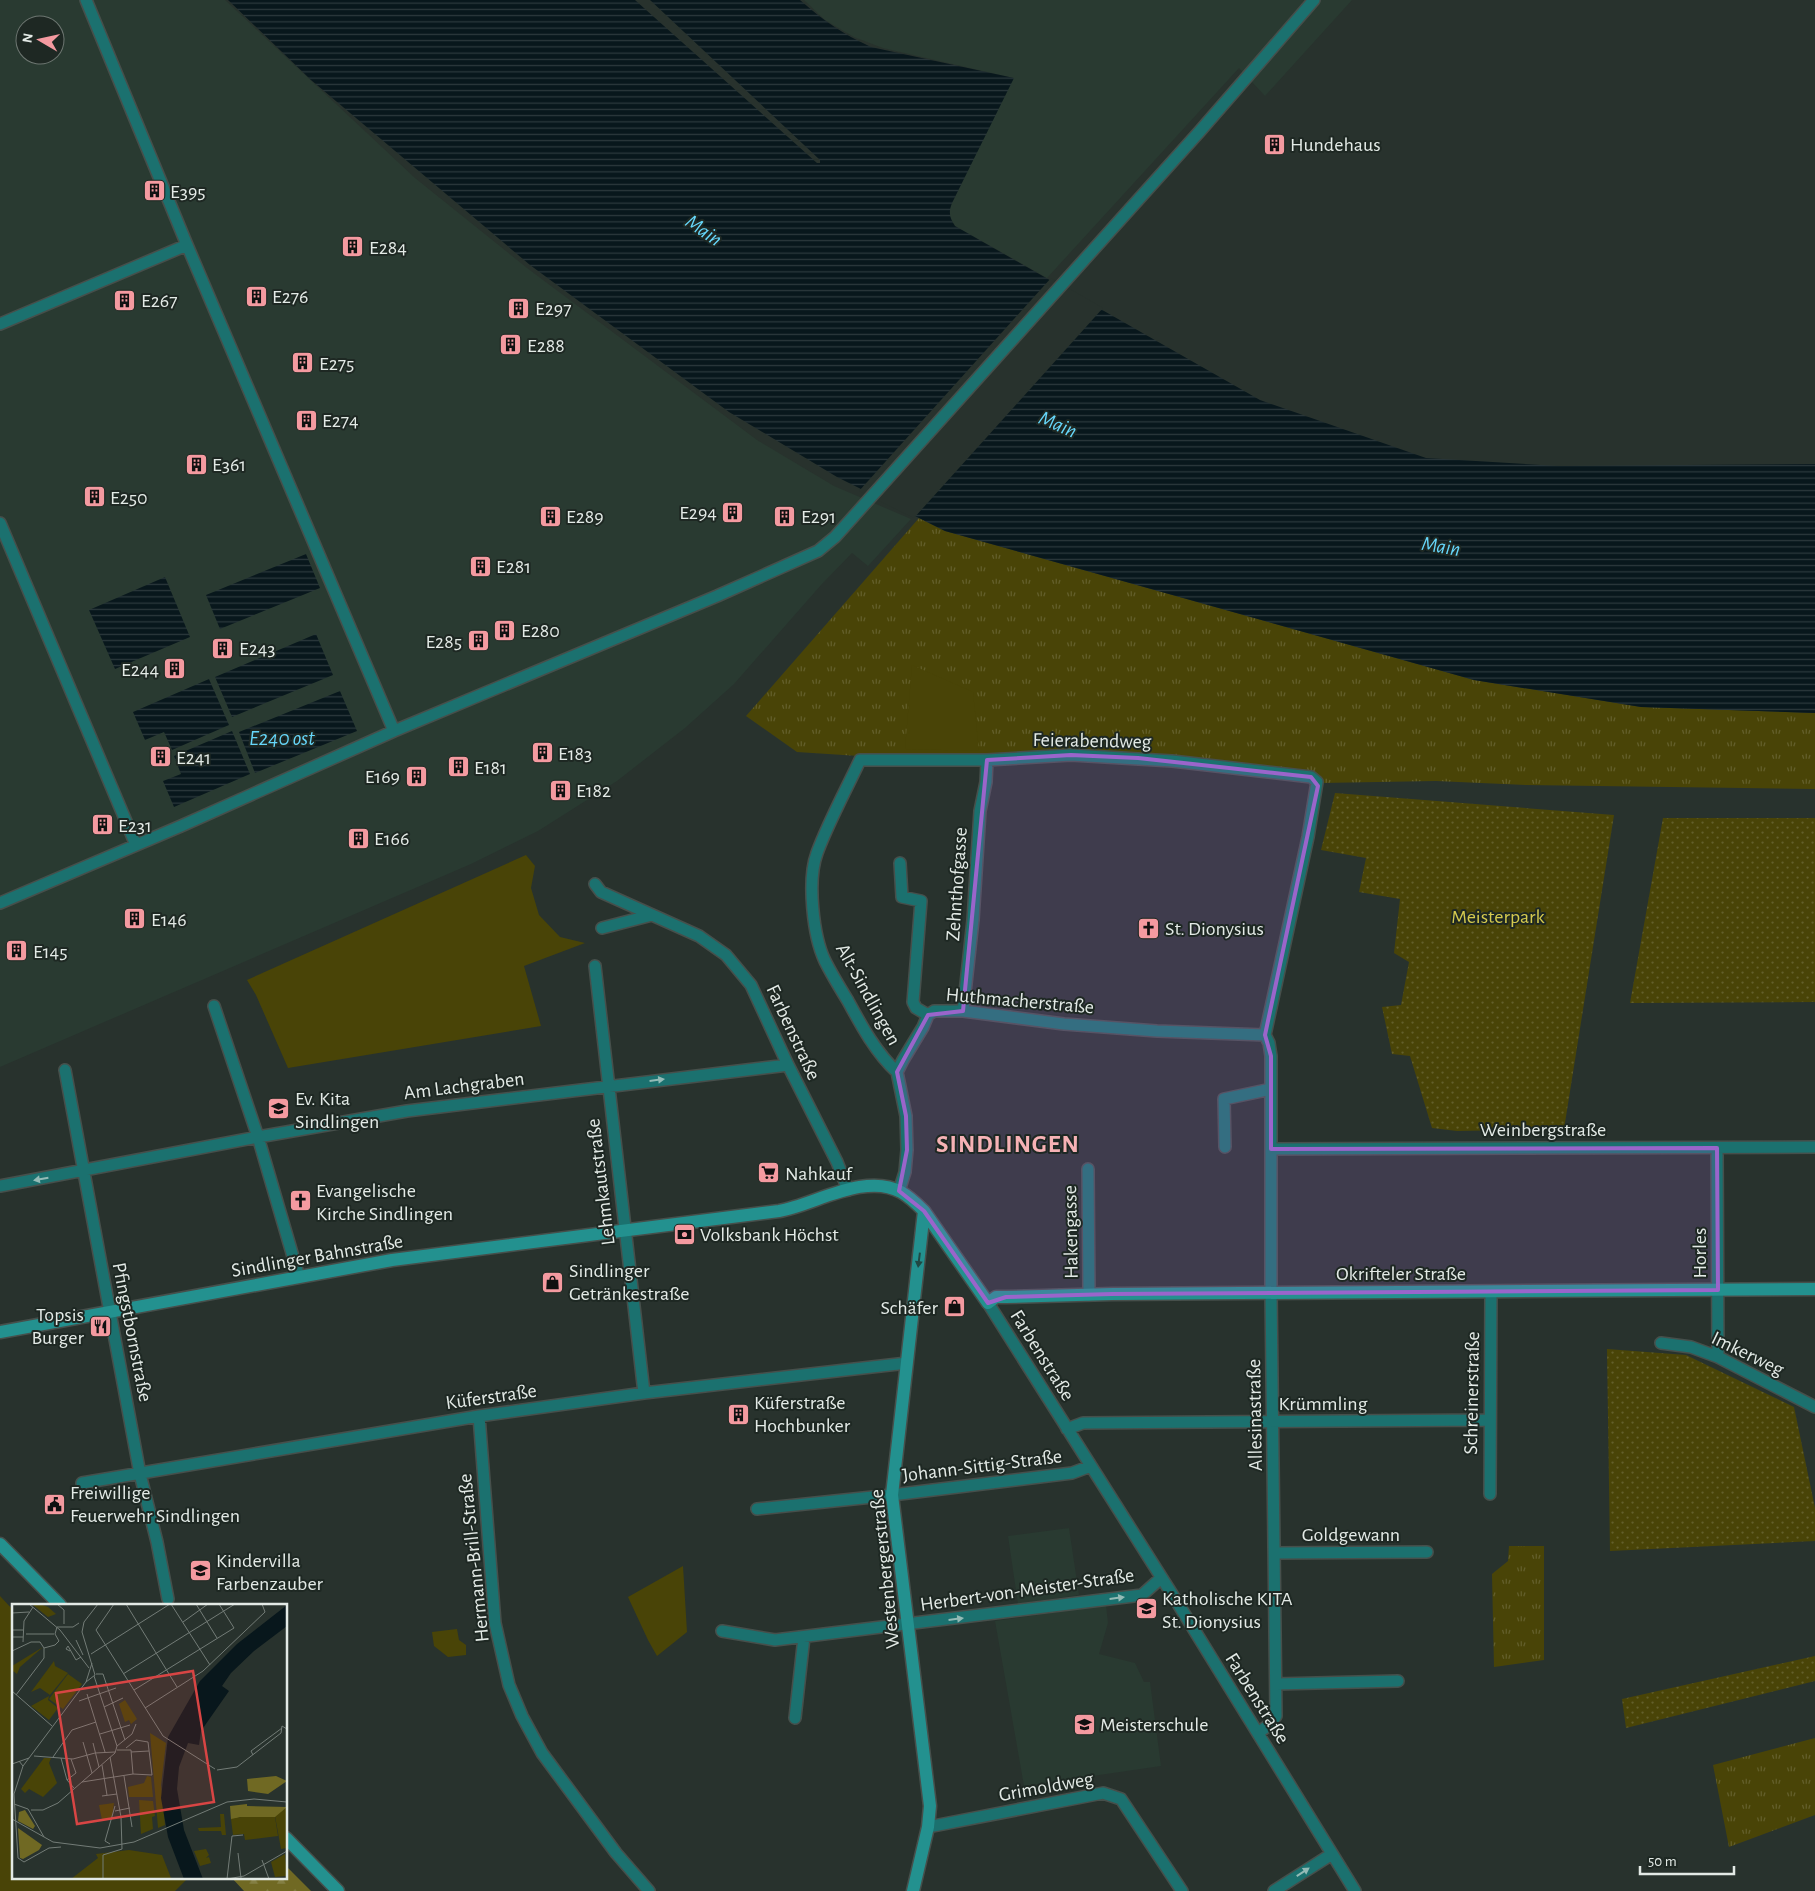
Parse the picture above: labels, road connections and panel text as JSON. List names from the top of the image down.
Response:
{
  "streets": {
    "street": [
      "Feierabendweg",
      "Zehnthofgasse",
      "Alt-Sindlingen",
      "Huthmacherstraße",
      "Farbenstraße",
      "Am Lachgraben",
      "Weinbergstraße",
      "Lehmkautstraße",
      "Hakengasse",
      "Horles",
      "Sindlinger Bahnstraße",
      "Okrifteler Straße",
      "Pfingstbornstraße",
      "Imkerweg",
      "Schreinerstraße",
      "Küferstraße",
      "Krümmling",
      "Allesinastraße",
      "Johann-Sittig-Straße",
      "Goldgewann",
      "Hermann-Brill-Straße",
      "Westenbergerstraße",
      "Herbert-von-Meister-Straße",
      "Grimoldweg"
    ]
  },
  "crossings": [
    ["Feierabendweg", "Zehnthofgasse"],
    ["Feierabendweg", "Alt-Sindlingen"],
    ["Feierabendweg", "Allesinastraße"],
    ["Zehnthofgasse", "Huthmacherstraße"],
    ["Alt-Sindlingen", "Huthmacherstraße"],
    ["Huthmacherstraße", "Allesinastraße"],
    ["Farbenstraße", "Am Lachgraben"],
    ["Farbenstraße", "Sindlinger Bahnstraße"],
    ["Farbenstraße", "Okrifteler Straße"],
    ["Farbenstraße", "Krümmling"],
    ["Farbenstraße", "Allesinastraße"],
    ["Farbenstraße", "Johann-Sittig-Straße"],
    ["Farbenstraße", "Westenbergerstraße"],
    ["Farbenstraße", "Herbert-von-Meister-Straße"],
    ["Am Lachgraben", "Lehmkautstraße"],
    ["Am Lachgraben", "Pfingstbornstraße"],
    ["Weinbergstraße", "Horles"],
    ["Weinbergstraße", "Allesinastraße"],
    ["Lehmkautstraße", "Sindlinger Bahnstraße"],
    ["Lehmkautstraße", "Küferstraße"],
    ["Hakengasse", "Okrifteler Straße"],
    ["Horles", "Okrifteler Straße"],
    ["Horles", "Imkerweg"],
    ["Sindlinger Bahnstraße", "Pfingstbornstraße"],
    ["Okrifteler Straße", "Schreinerstraße"],
    ["Okrifteler Straße", "Allesinastraße"],
    ["Pfingstbornstraße", "Küferstraße"],
    ["Schreinerstraße", "Krümmling"],
    ["Küferstraße", "Hermann-Brill-Straße"],
    ["Küferstraße", "Westenbergerstraße"],
    ["Krümmling", "Allesinastraße"],
    ["Allesinastraße", "Goldgewann"],
    ["Johann-Sittig-Straße", "Westenbergerstraße"],
    ["Westenbergerstraße", "Herbert-von-Meister-Straße"],
    ["Westenbergerstraße", "Grimoldweg"]
  ],
  "one_way": ["Herbert-von-Meister-Straße"],
  "districts": ["SINDLINGEN"],
  "water": ["Main", "E240 ost"],
  "parks": ["Meisterpark"],
  "places": {
    "building": [
      "Hundehaus",
      "E395",
      "E284",
      "E276",
      "E267",
      "E297",
      "E288",
      "E275",
      "E274",
      "E361",
      "E250",
      "E294",
      "E289",
      "E291",
      "E281",
      "E280",
      "E285",
      "E243",
      "E244",
      "E183",
      "E241",
      "E181",
      "E169",
      "E182",
      "E231",
      "E166",
      "E146",
      "E145",
      "Küferstraße Hochbunker"
    ],
    "church": ["St. Dionysius", "Evangelische Kirche Sindlingen"],
    "school or university": [
      "Ev. Kita Sindlingen",
      "Kindervilla Farbenzauber",
      "Katholische KITA St. Dionysius",
      "Meisterschule"
    ],
    "supermarket": ["Nahkauf"],
    "bank": ["Volksbank Höchst"],
    "shop": ["Sindlinger Getränkestraße", "Schäfer"],
    "restaurant": ["Topsis Burger"],
    "public building": ["Freiwillige Feuerwehr Sindlingen"]
  },
  "scale_bar": "50 m",
  "north": "left"
}
